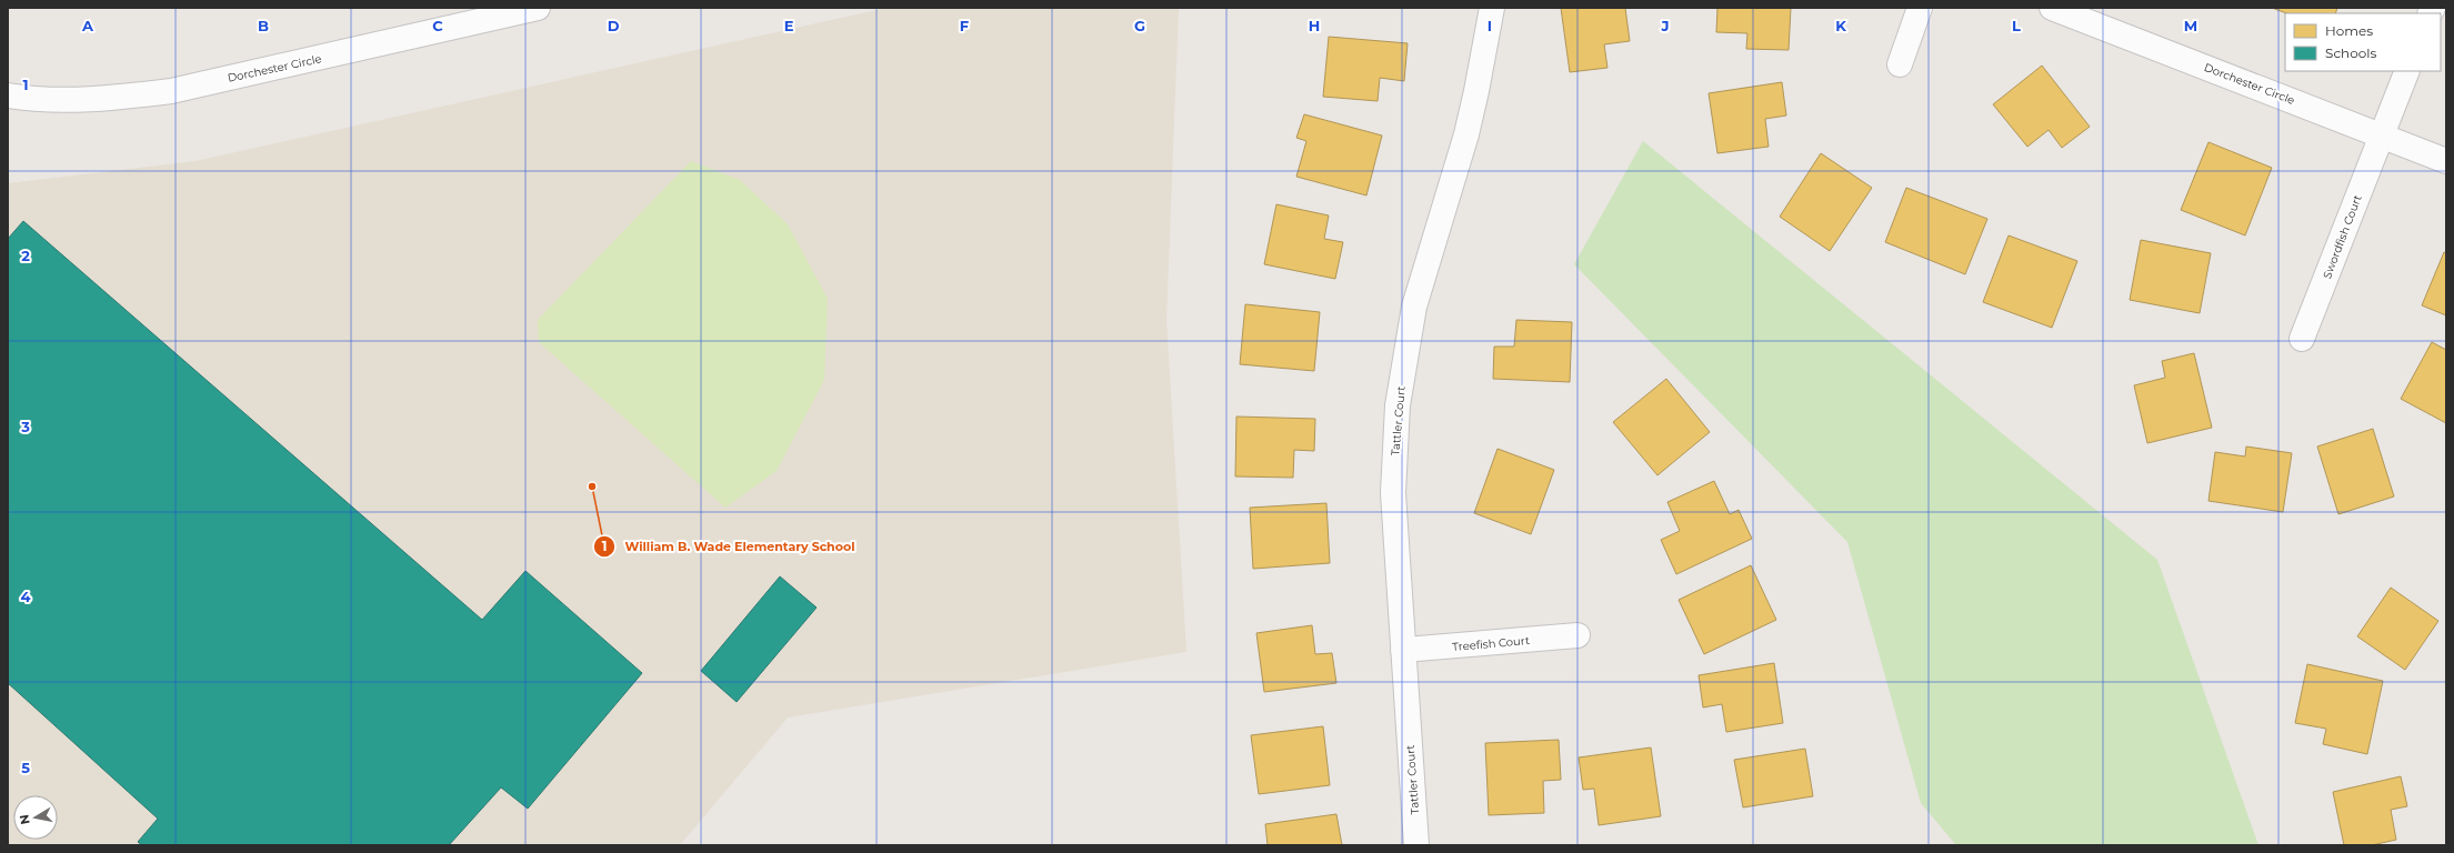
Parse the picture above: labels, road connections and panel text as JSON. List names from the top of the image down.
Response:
{
  "streets": {
    "street": [
      "Dorchester Circle",
      "Swordfish Court",
      "Tattler Court",
      "Treefish Court"
    ]
  },
  "crossings": [
    ["Dorchester Circle", "Swordfish Court"],
    ["Tattler Court", "Treefish Court"]
  ],
  "places": ["William B. Wade Elementary School"],
  "legend": ["Homes", "Schools"],
  "north": "left",
  "grid": {
    "columns": [
      "A",
      "B",
      "C",
      "D",
      "E",
      "F",
      "G",
      "H",
      "I",
      "J",
      "K",
      "L",
      "M"
    ],
    "rows": [
      "1",
      "2",
      "3",
      "4",
      "5"
    ]
  }
}
